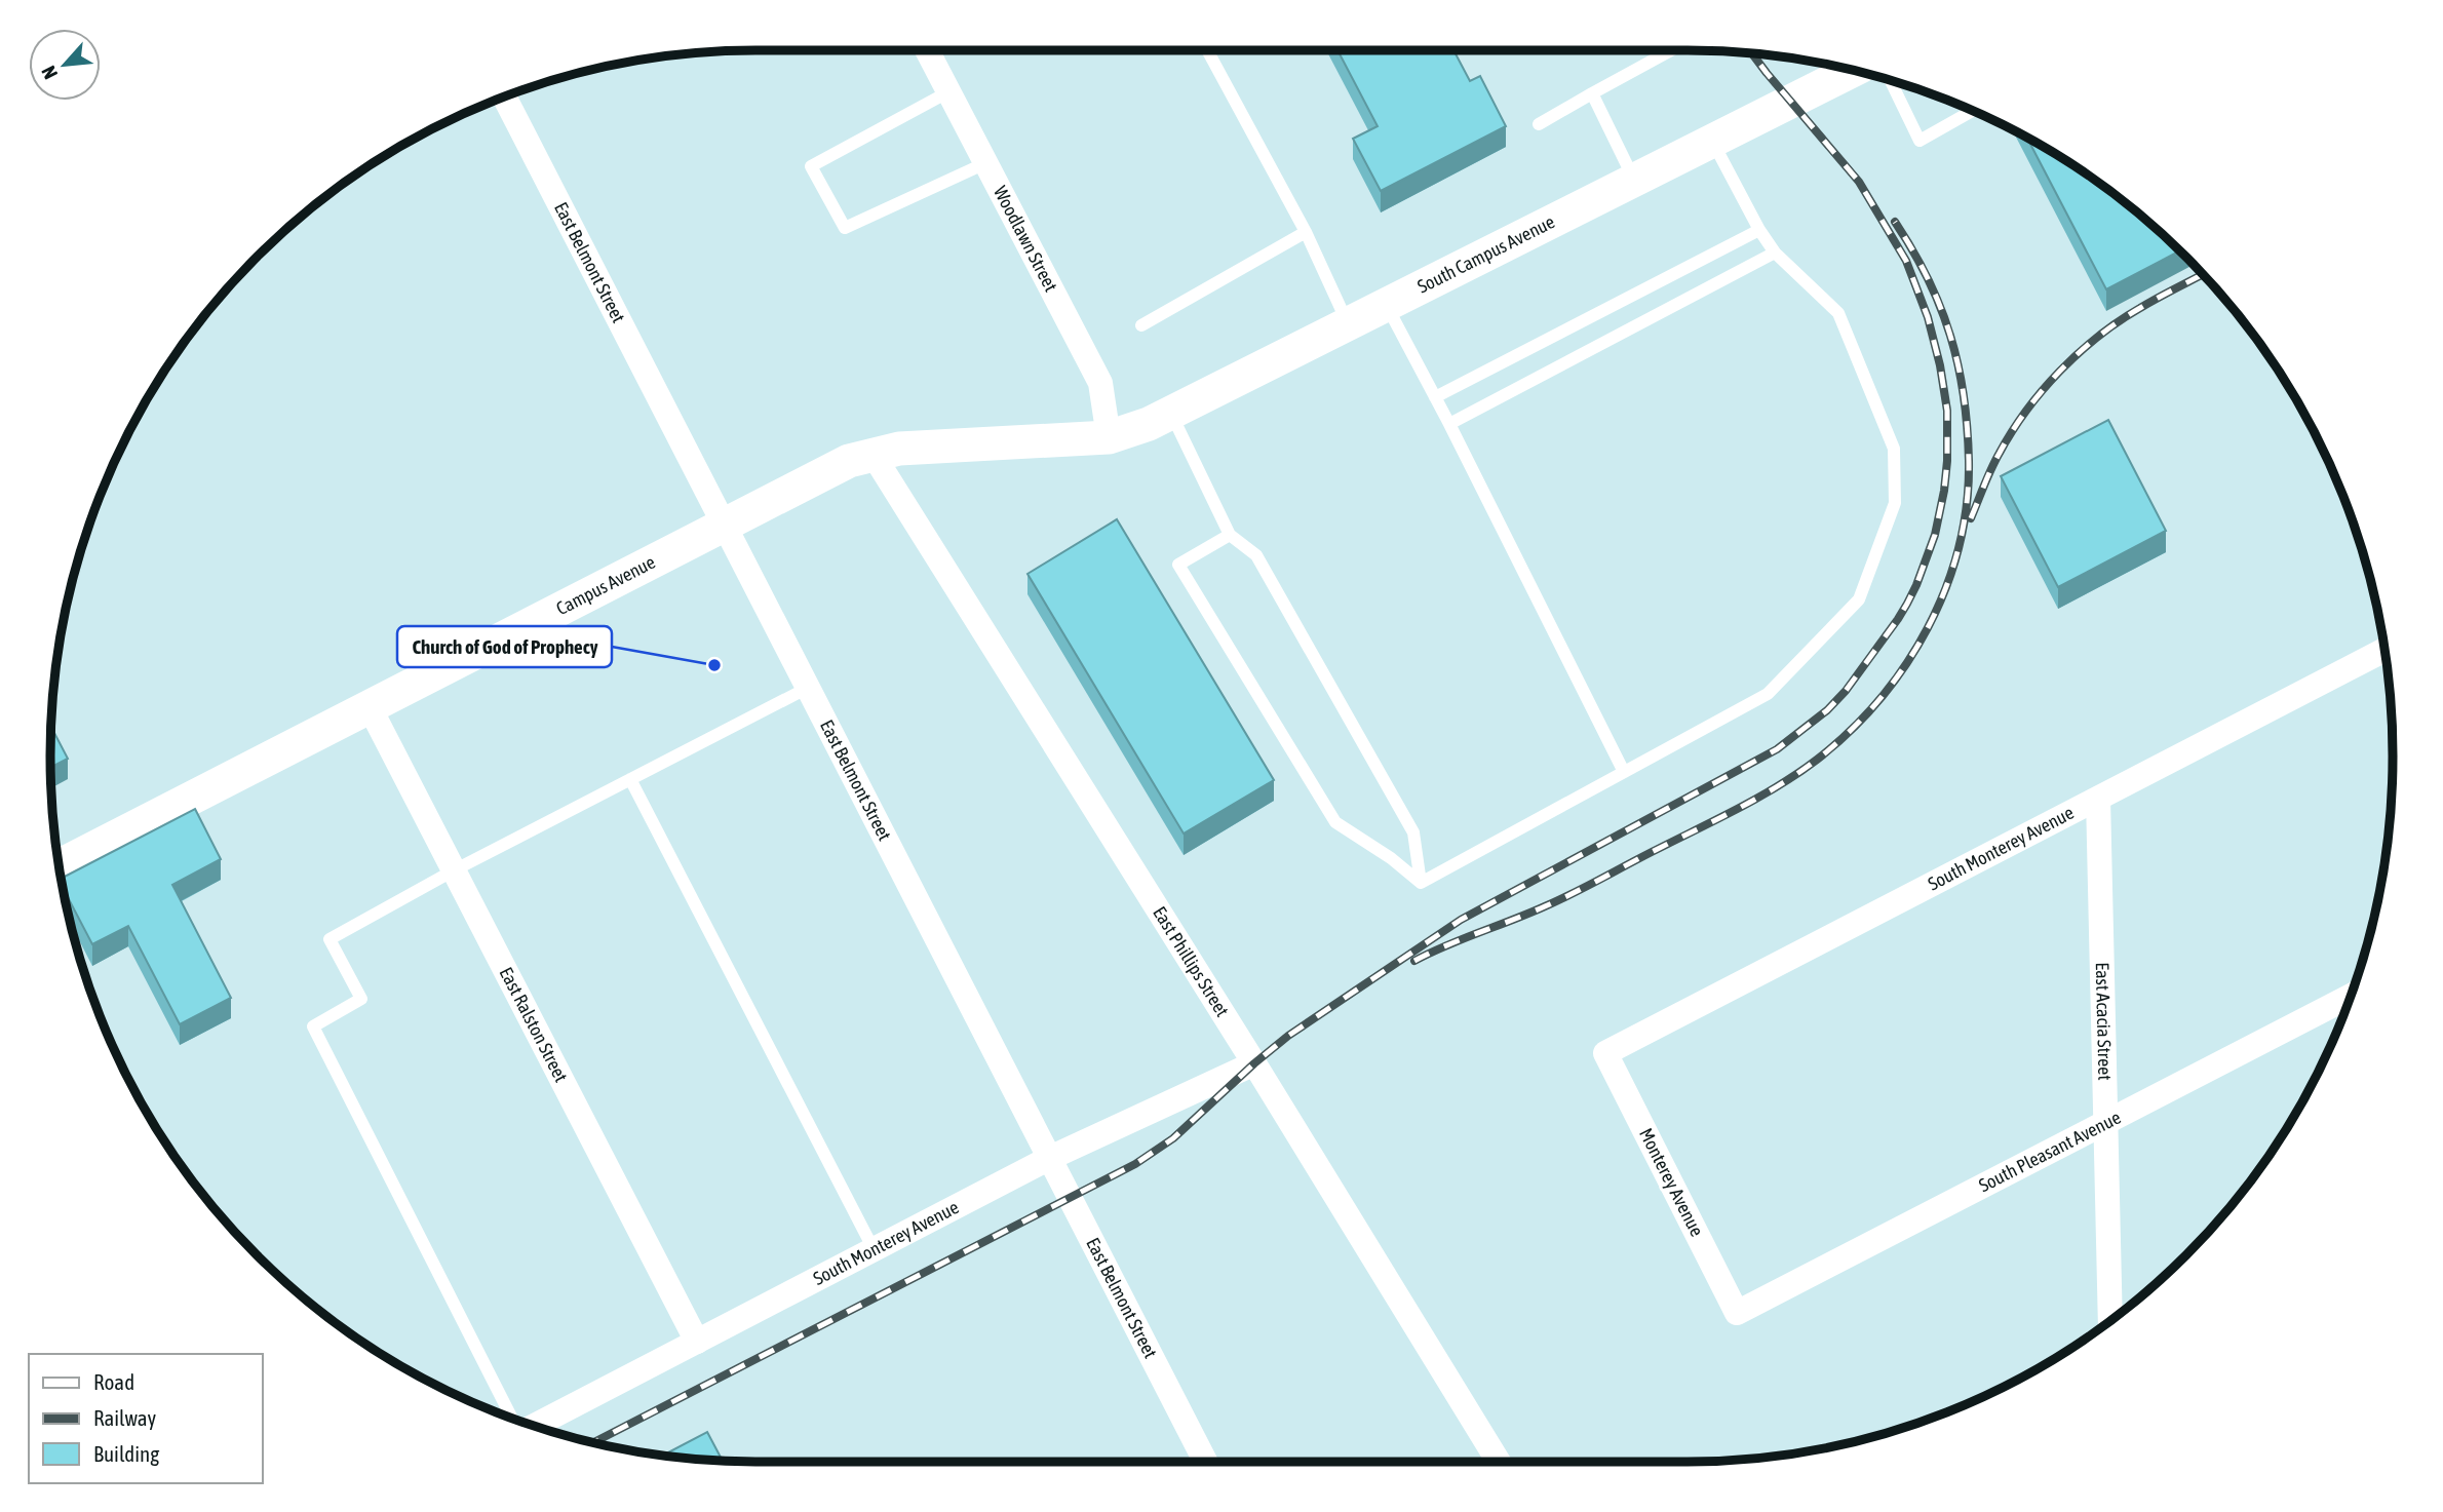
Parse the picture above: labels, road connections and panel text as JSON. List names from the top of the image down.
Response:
{
  "streets": {
    "street": [
      "Woodlawn Street",
      "South Campus Avenue",
      "East Belmont Street",
      "Campus Avenue",
      "South Monterey Avenue",
      "East Phillips Street",
      "East Acacia Street",
      "East Ralston Street",
      "South Pleasant Avenue",
      "Monterey Avenue"
    ]
  },
  "crossings": [
    ["Woodlawn Street", "South Campus Avenue"],
    ["Woodlawn Street", "Campus Avenue"],
    ["South Campus Avenue", "Campus Avenue"],
    ["East Belmont Street", "Campus Avenue"],
    ["East Belmont Street", "South Monterey Avenue"],
    ["Campus Avenue", "East Phillips Street"],
    ["Campus Avenue", "East Ralston Street"],
    ["South Monterey Avenue", "East Phillips Street"],
    ["South Monterey Avenue", "East Acacia Street"],
    ["South Monterey Avenue", "East Ralston Street"],
    ["South Monterey Avenue", "Monterey Avenue"],
    ["East Acacia Street", "South Pleasant Avenue"],
    ["South Pleasant Avenue", "Monterey Avenue"]
  ],
  "places": ["Church of God of Prophecy"],
  "legend": ["Road", "Railway", "Building"],
  "north": "bottom left"
}
